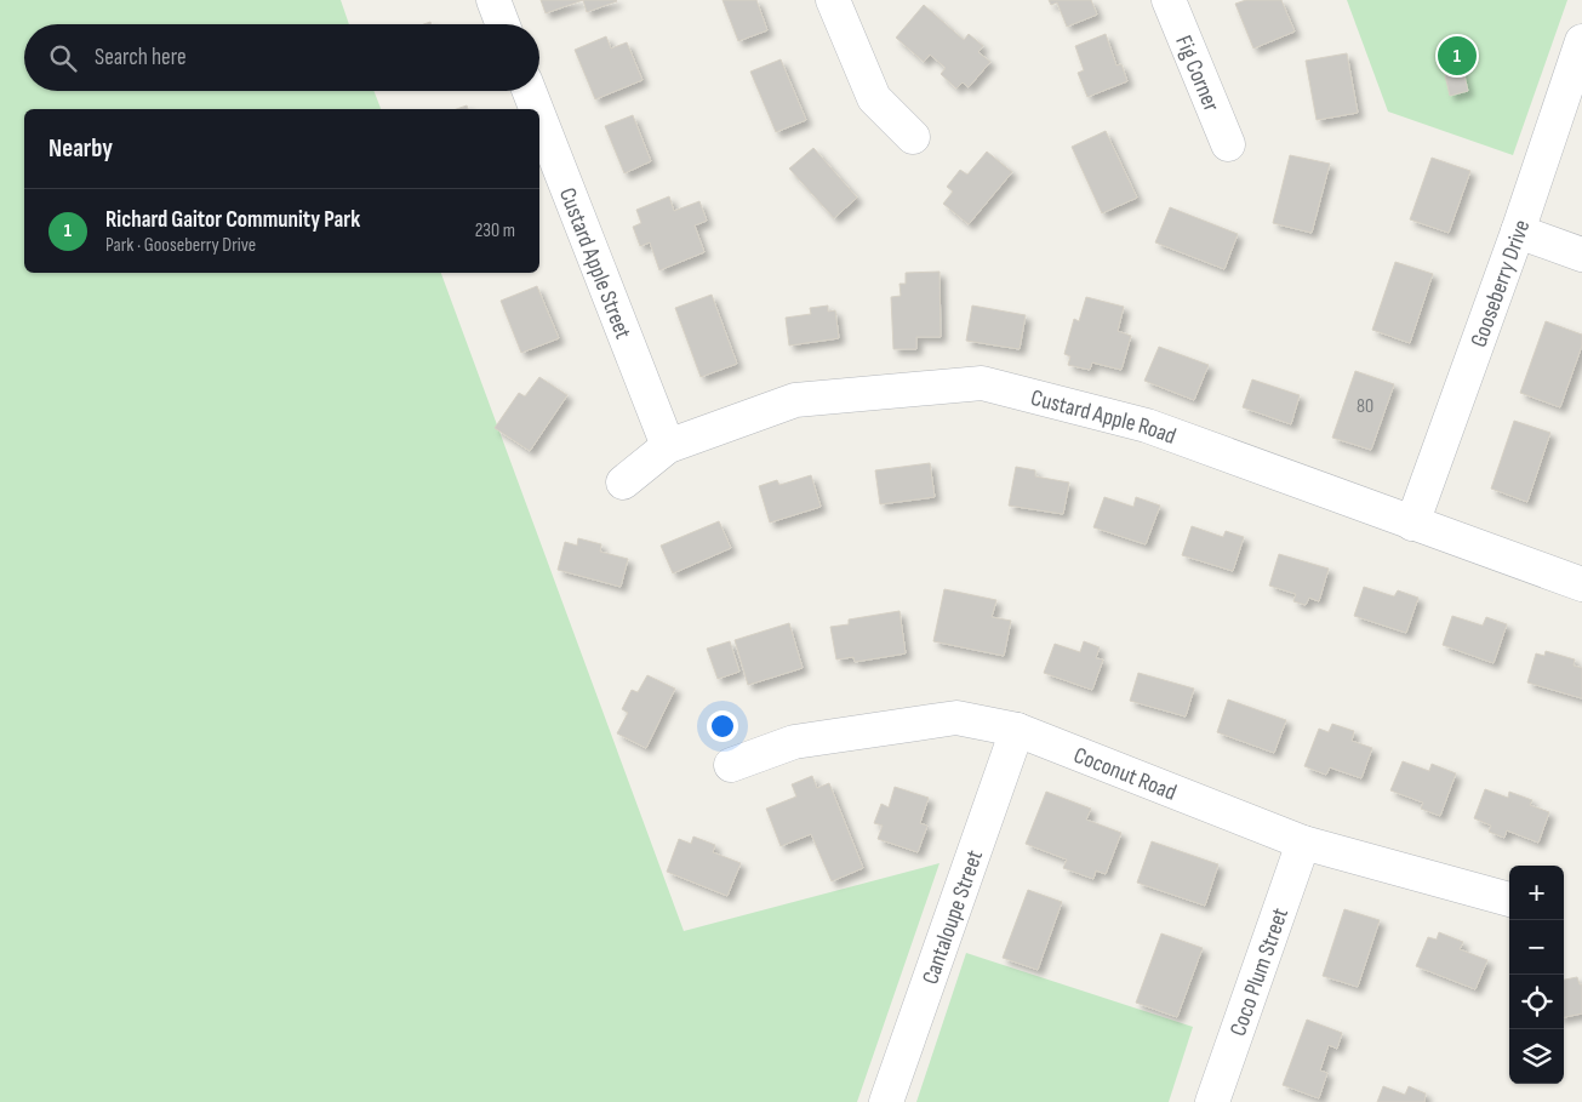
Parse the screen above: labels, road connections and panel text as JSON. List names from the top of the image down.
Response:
{
  "streets": {
    "street": [
      "Fig Corner",
      "Custard Apple Street",
      "Gooseberry Drive",
      "Custard Apple Road",
      "Coconut Road",
      "Cantaloupe Street",
      "Coco Plum Street"
    ]
  },
  "crossings": [
    ["Custard Apple Street", "Custard Apple Road"],
    ["Gooseberry Drive", "Custard Apple Road"],
    ["Coconut Road", "Cantaloupe Street"],
    ["Coconut Road", "Coco Plum Street"]
  ],
  "house_numbers": ["80"],
  "page": {
    "search": "Search here",
    "pins": "1",
    "heading": "Nearby",
    "list": [
      {
        "mark": "1",
        "name": "Richard Gaitor Community Park",
        "note": "Park · Gooseberry Drive",
        "value": "230 m"
      }
    ],
    "map_buttons": ["+", "−"]
  }
}
